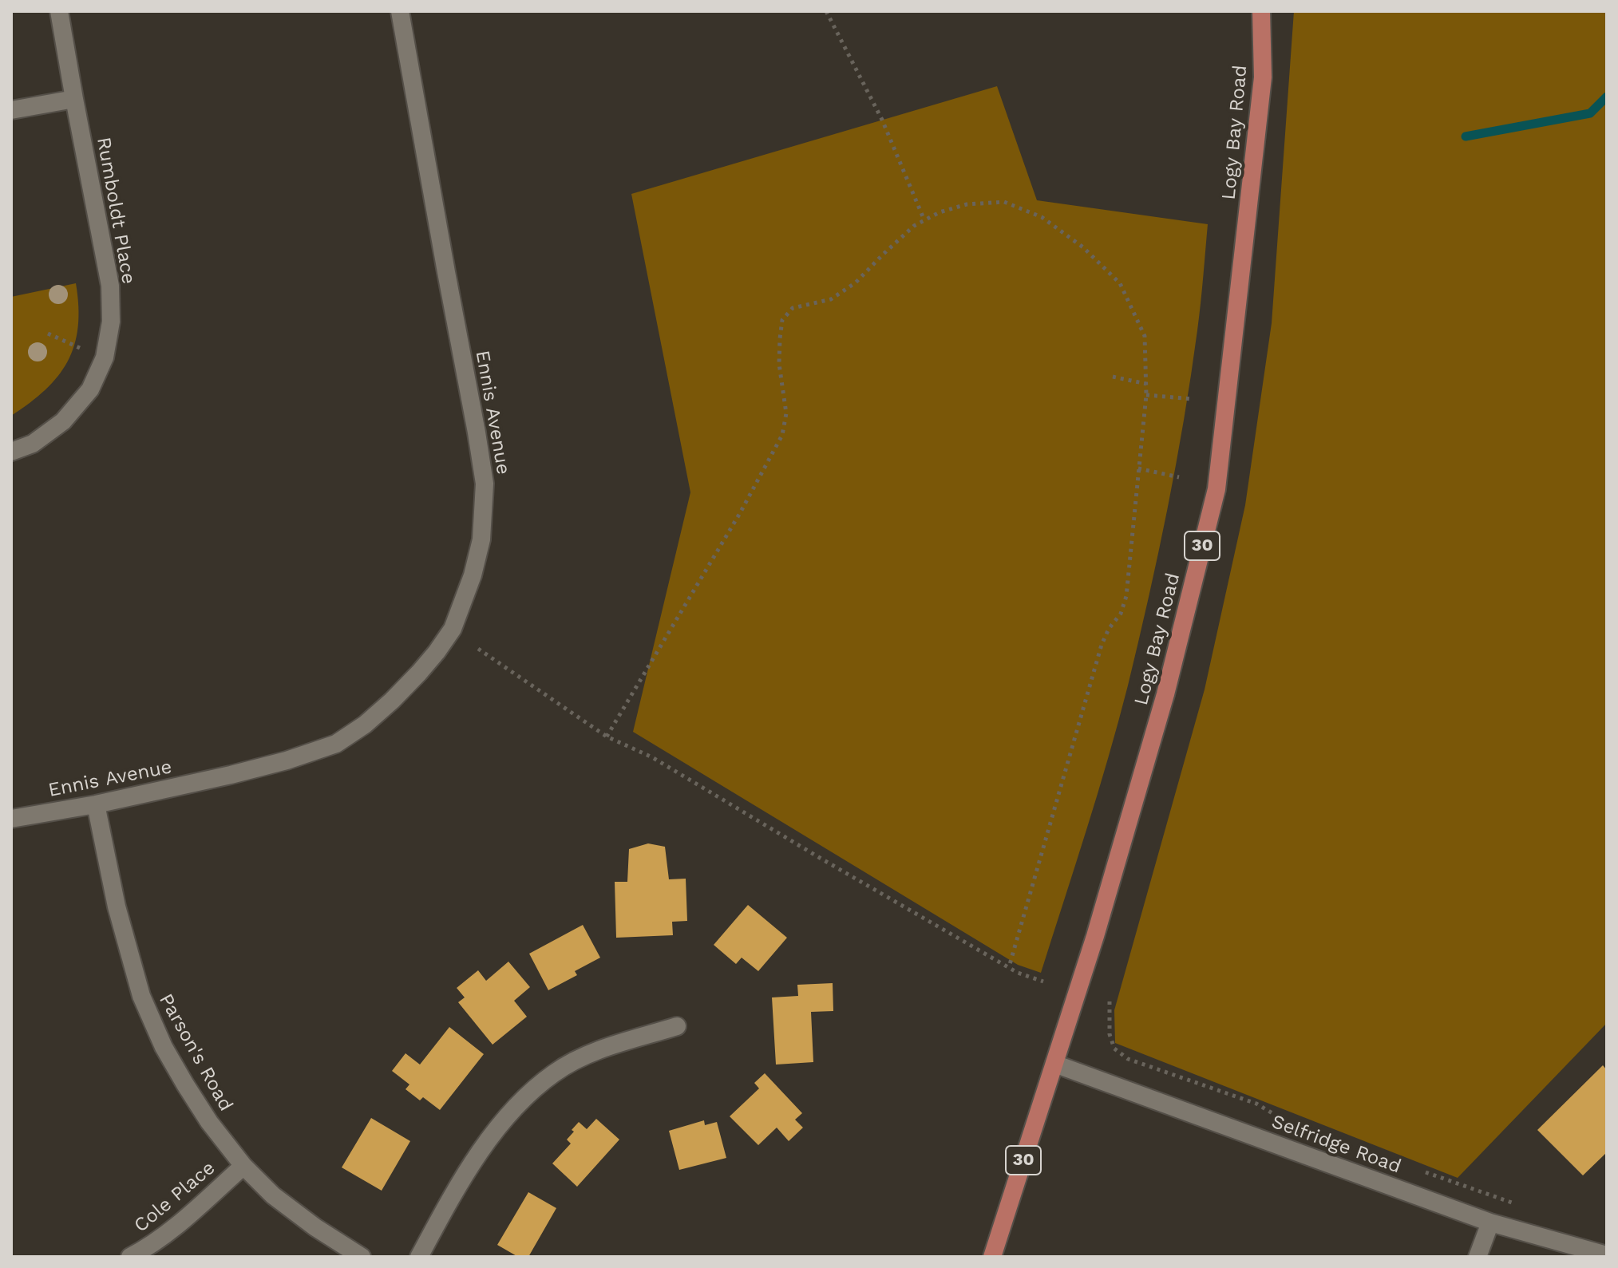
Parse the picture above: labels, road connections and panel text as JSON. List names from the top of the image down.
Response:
{
  "streets": {
    "main road": ["Logy Bay Road", "30"],
    "street": [
      "Rumboldt Place",
      "Ennis Avenue",
      "Parson's Road",
      "Selfridge Road",
      "Cole Place"
    ]
  },
  "crossings": [
    ["Logy Bay Road", "Selfridge Road"],
    ["Ennis Avenue", "Parson's Road"],
    ["Parson's Road", "Cole Place"]
  ]
}
